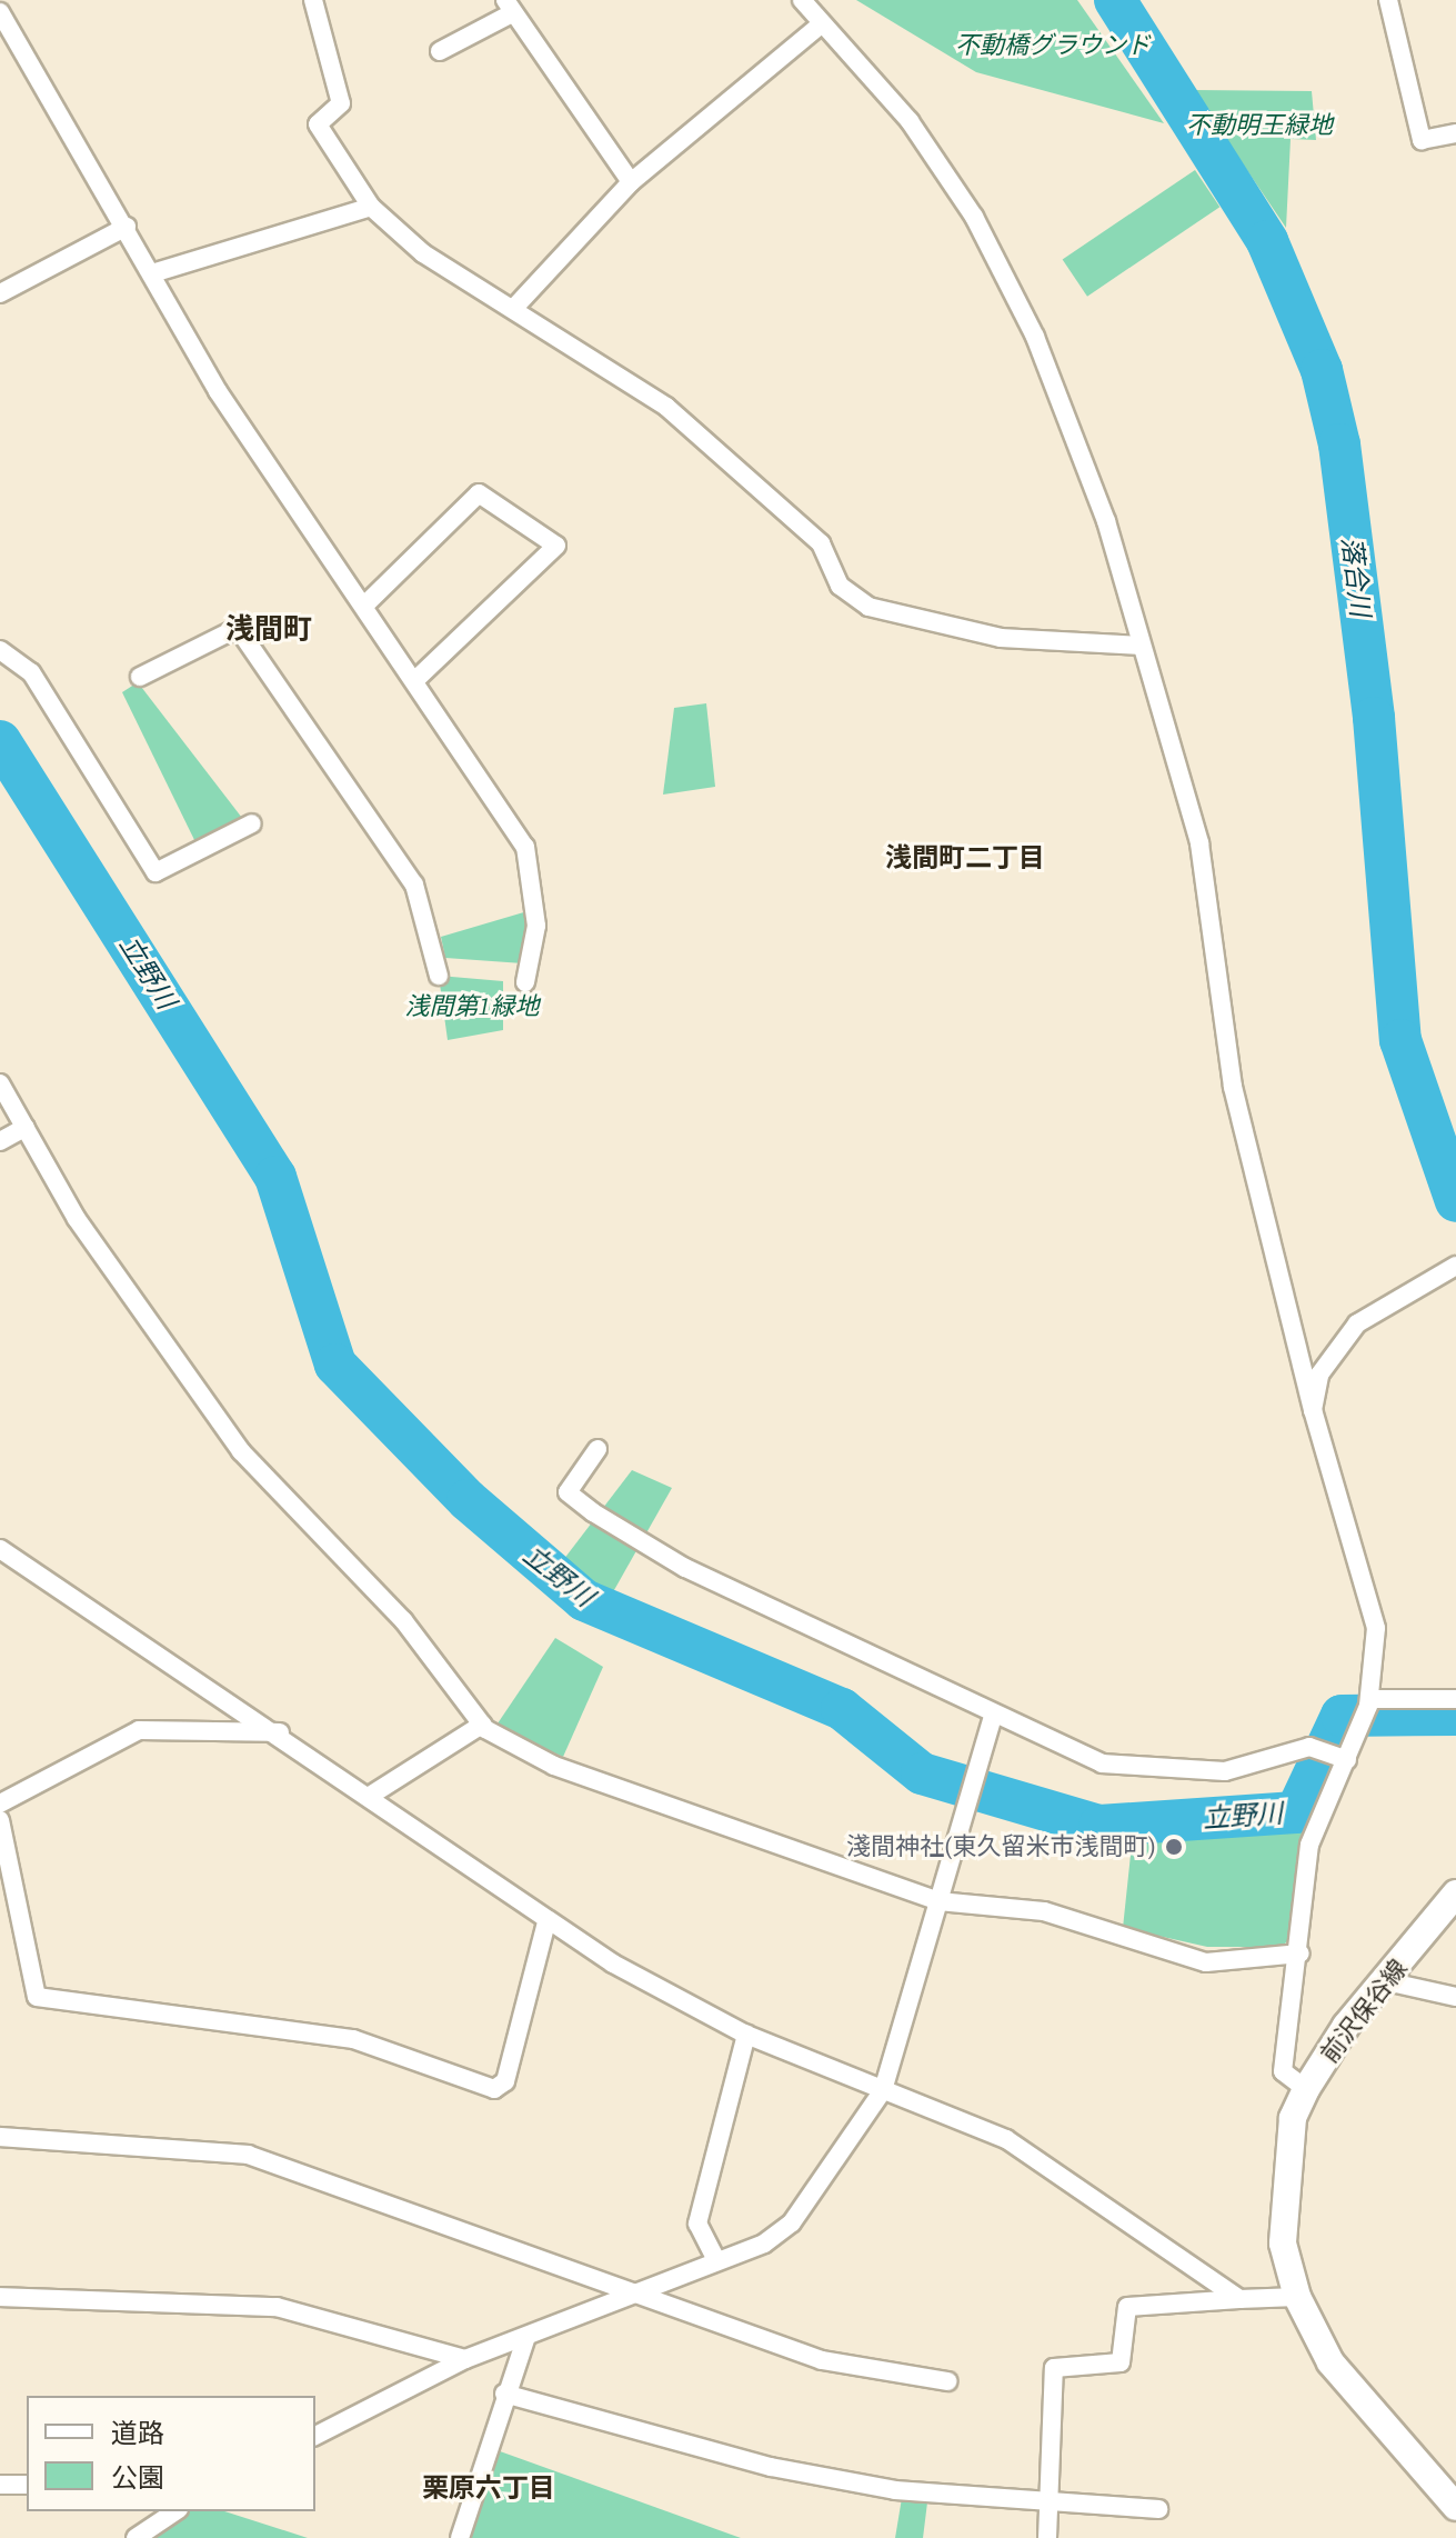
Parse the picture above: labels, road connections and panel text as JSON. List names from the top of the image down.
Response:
{
  "streets": {
    "main road": ["前沢保谷線"]
  },
  "districts": ["浅間町", "浅間町二丁目", "栗原六丁目"],
  "water": ["落合川", "立野川"],
  "parks": ["不動橋グラウンド", "不動明王緑地", "浅間第1緑地"],
  "places": ["淺間神社(東久留米市浅間町)"],
  "legend": ["道路", "公園"]
}
